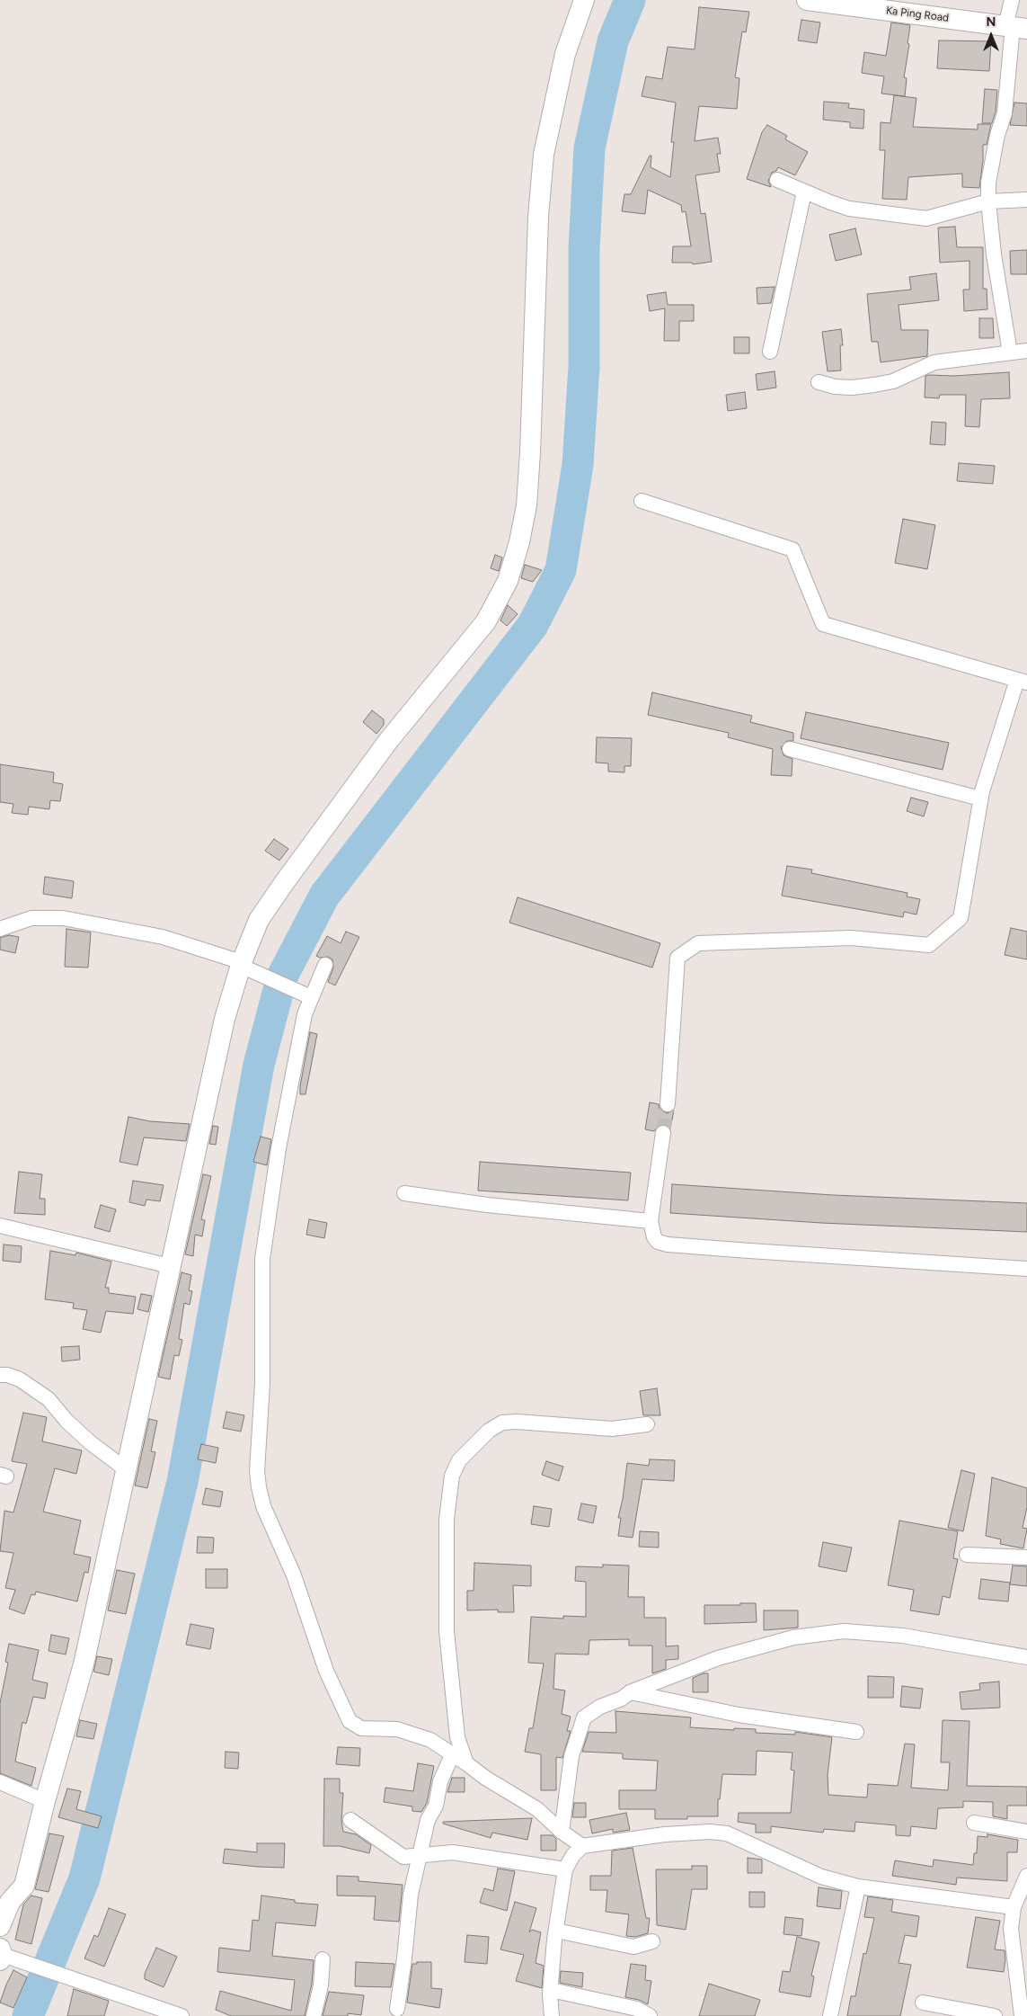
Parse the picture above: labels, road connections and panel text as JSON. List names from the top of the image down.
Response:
{
  "streets": {
    "street": ["Ka Ping Road"]
  },
  "north": "top"
}
